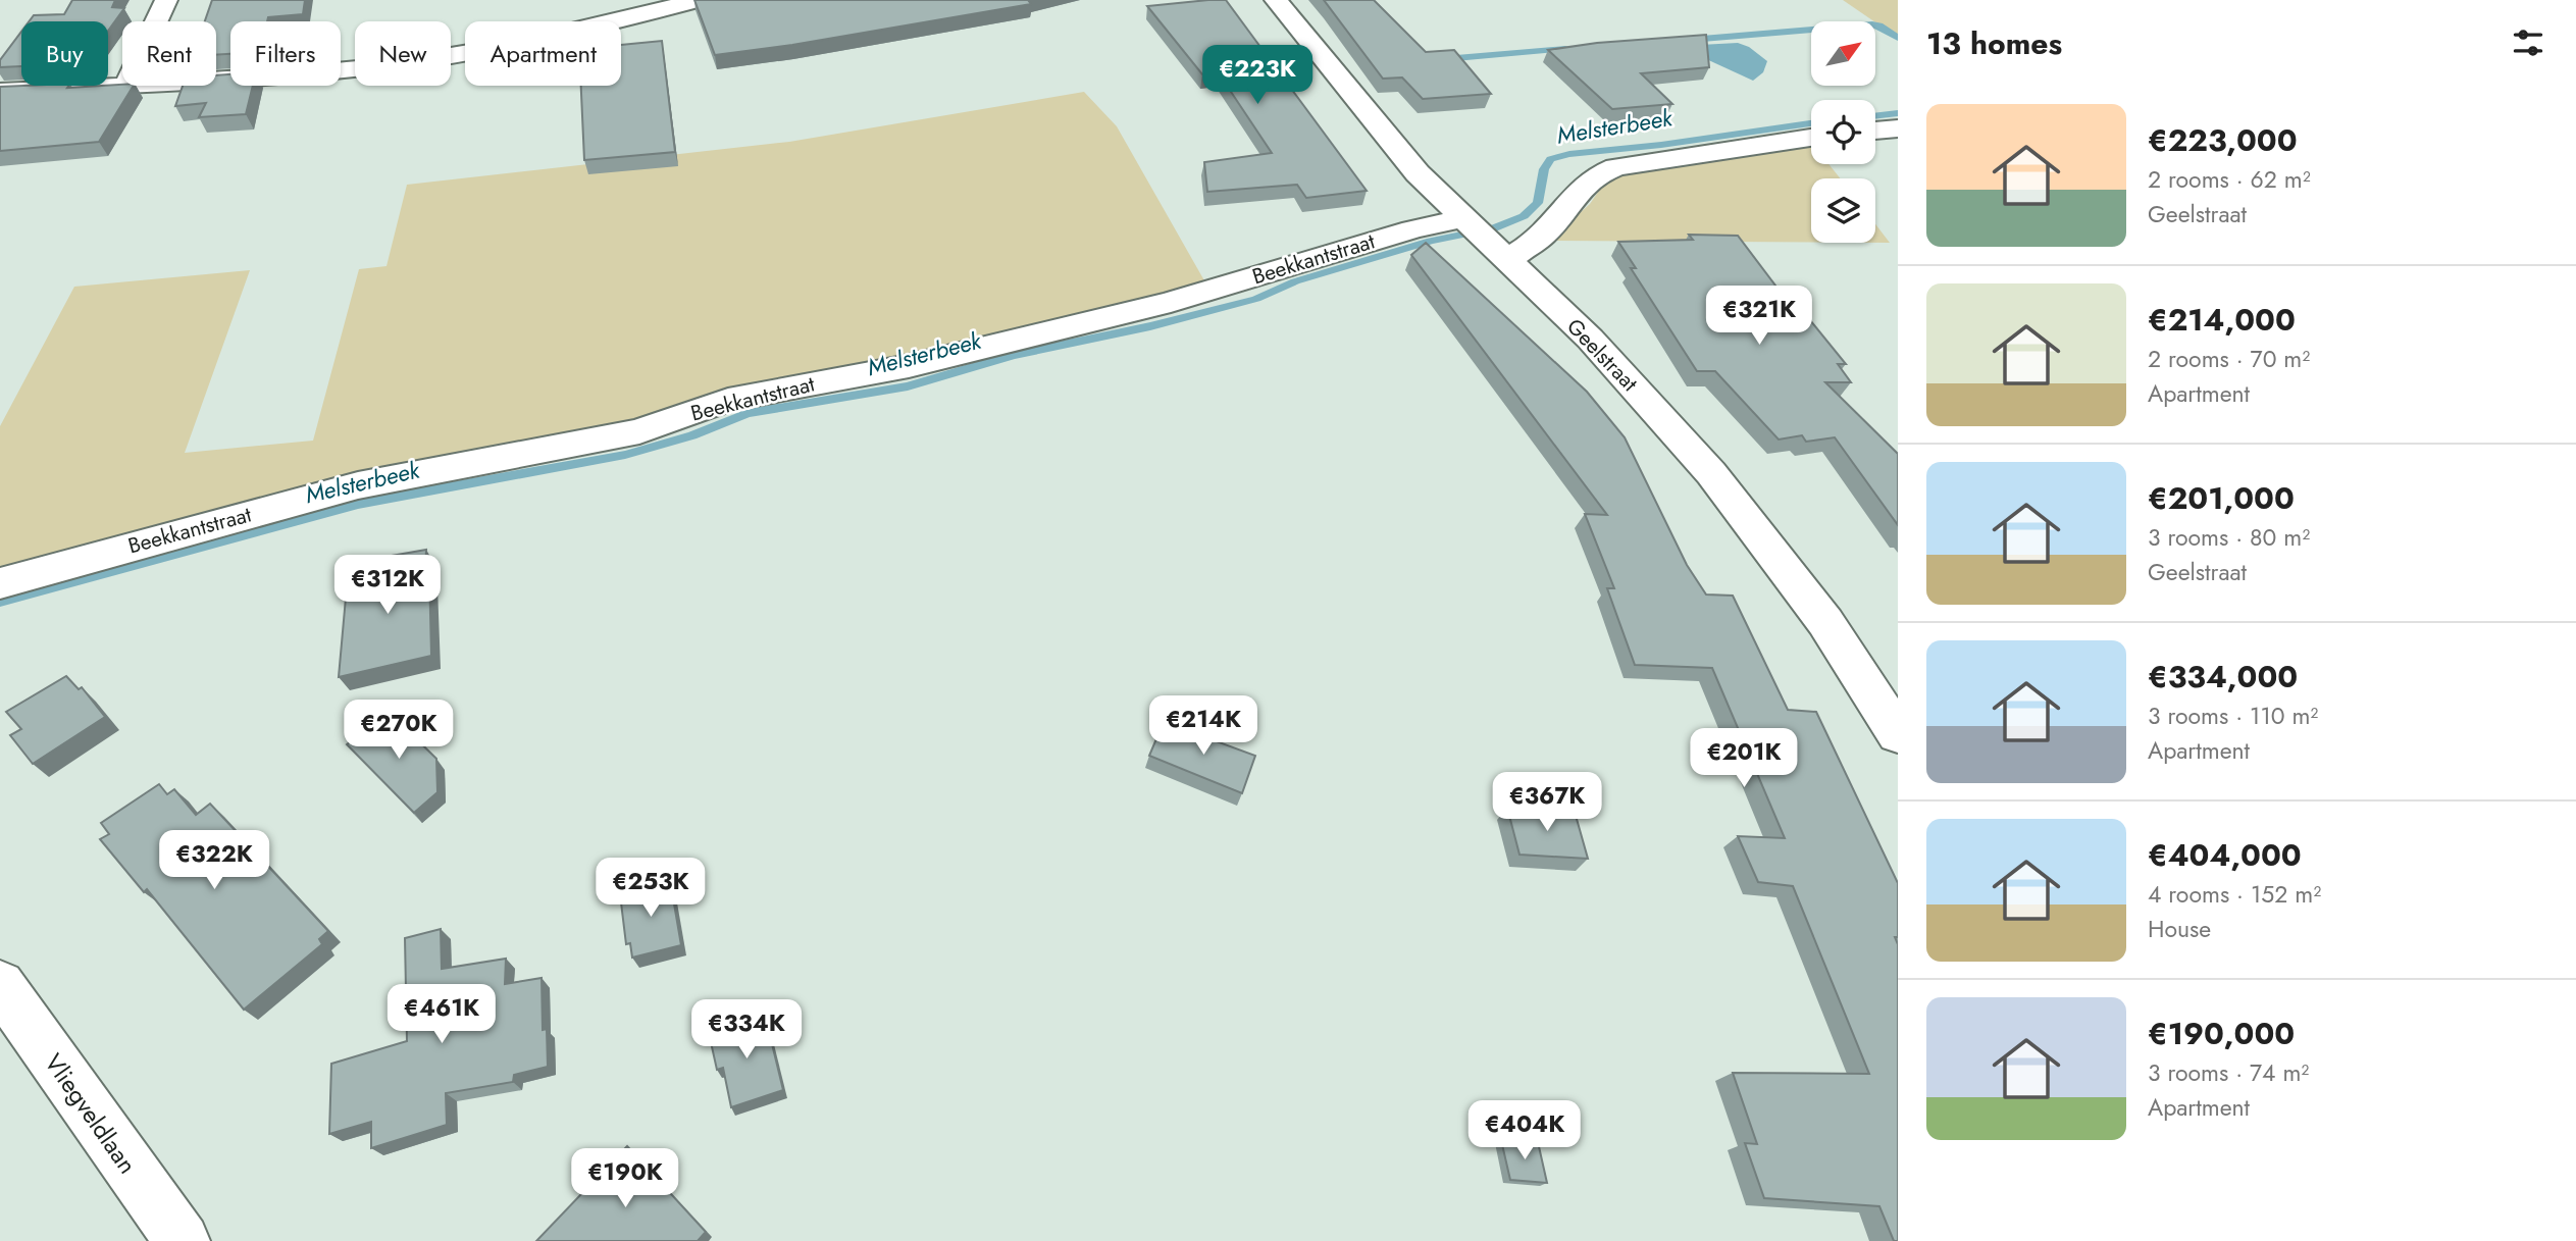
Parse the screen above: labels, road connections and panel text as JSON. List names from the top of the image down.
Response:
{
  "streets": {
    "street": ["Beekkantstraat", "Geelstraat", "Vliegveldlaan"]
  },
  "crossings": [
    ["Beekkantstraat", "Geelstraat"]
  ],
  "water": ["Melsterbeek"],
  "north": "top right",
  "page": {
    "heading": "13 homes",
    "chip": [
      "Buy",
      "Rent",
      "Filters",
      "New",
      "Apartment"
    ],
    "price": [
      "€223K",
      "€321K",
      "€312K",
      "€214K",
      "€270K",
      "€201K",
      "€367K",
      "€322K",
      "€253K",
      "€461K",
      "€334K",
      "€404K",
      "€190K"
    ],
    "list": [
      {
        "name": "€223,000",
        "note": "2 rooms · 62 m² · Geelstraat"
      },
      {
        "name": "€214,000",
        "note": "2 rooms · 70 m² · Apartment"
      },
      {
        "name": "€201,000",
        "note": "3 rooms · 80 m² · Geelstraat"
      },
      {
        "name": "€334,000",
        "note": "3 rooms · 110 m² · Apartment"
      },
      {
        "name": "€404,000",
        "note": "4 rooms · 152 m² · House"
      },
      {
        "name": "€190,000",
        "note": "3 rooms · 74 m² · Apartment"
      }
    ]
  }
}
